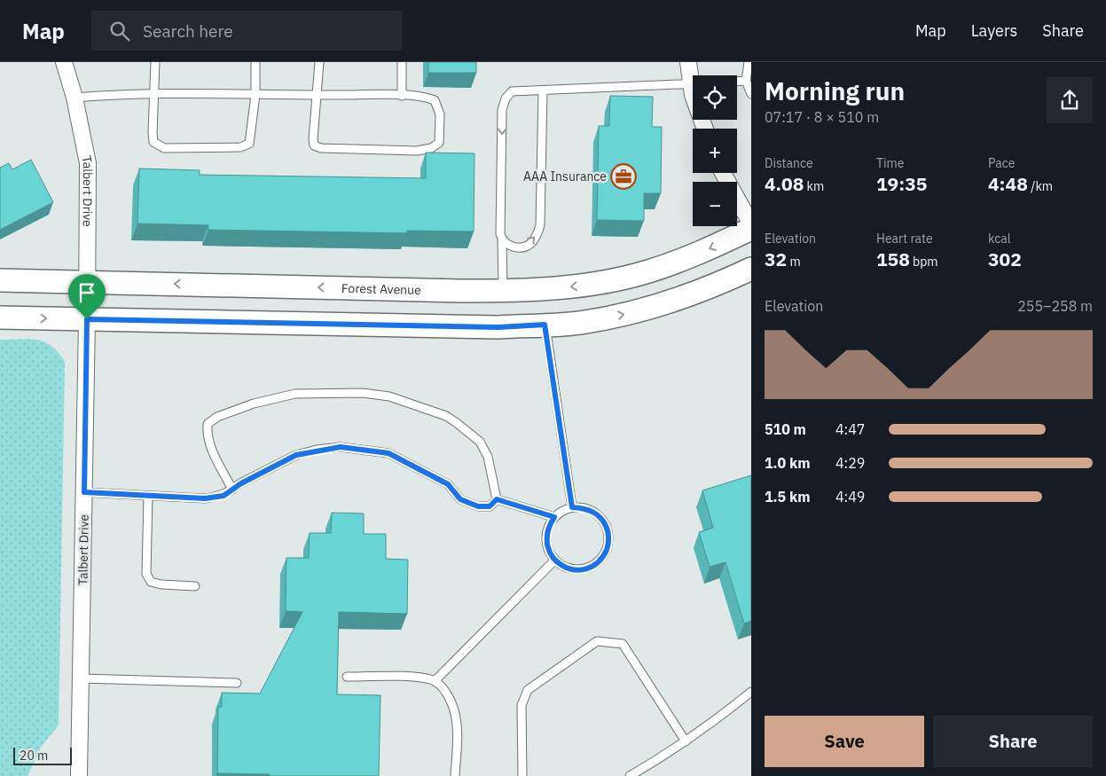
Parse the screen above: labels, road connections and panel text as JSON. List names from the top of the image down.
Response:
{
  "streets": {
    "street": ["Talbert Drive", "Forest Avenue"]
  },
  "crossings": [
    ["Talbert Drive", "Forest Avenue"]
  ],
  "places": {
    "office": ["AAA Insurance"]
  },
  "scale_bar": "20 m",
  "page": {
    "header": "Map",
    "search": "Search here",
    "nav": ["Map", "Layers", "Share"],
    "heading": ["Morning run", "07:17 · 8 × 510 m"],
    "map_buttons": ["+", "−"],
    "stats": [
      ["Distance", "4.08 km"],
      ["Time", "19:35"],
      ["Pace", "4:48 /km"],
      ["Elevation", "32 m"],
      ["Heart rate", "158 bpm"],
      ["kcal", "302"]
    ],
    "chart": ["Elevation", "255–258 m"],
    "list": [
      {
        "name": "510 m",
        "note": "4:47"
      },
      {
        "name": "1.0 km",
        "note": "4:29"
      },
      {
        "name": "1.5 km",
        "note": "4:49"
      }
    ],
    "buttons": ["Save", "Share"],
    "scale": "20 m"
  }
}
